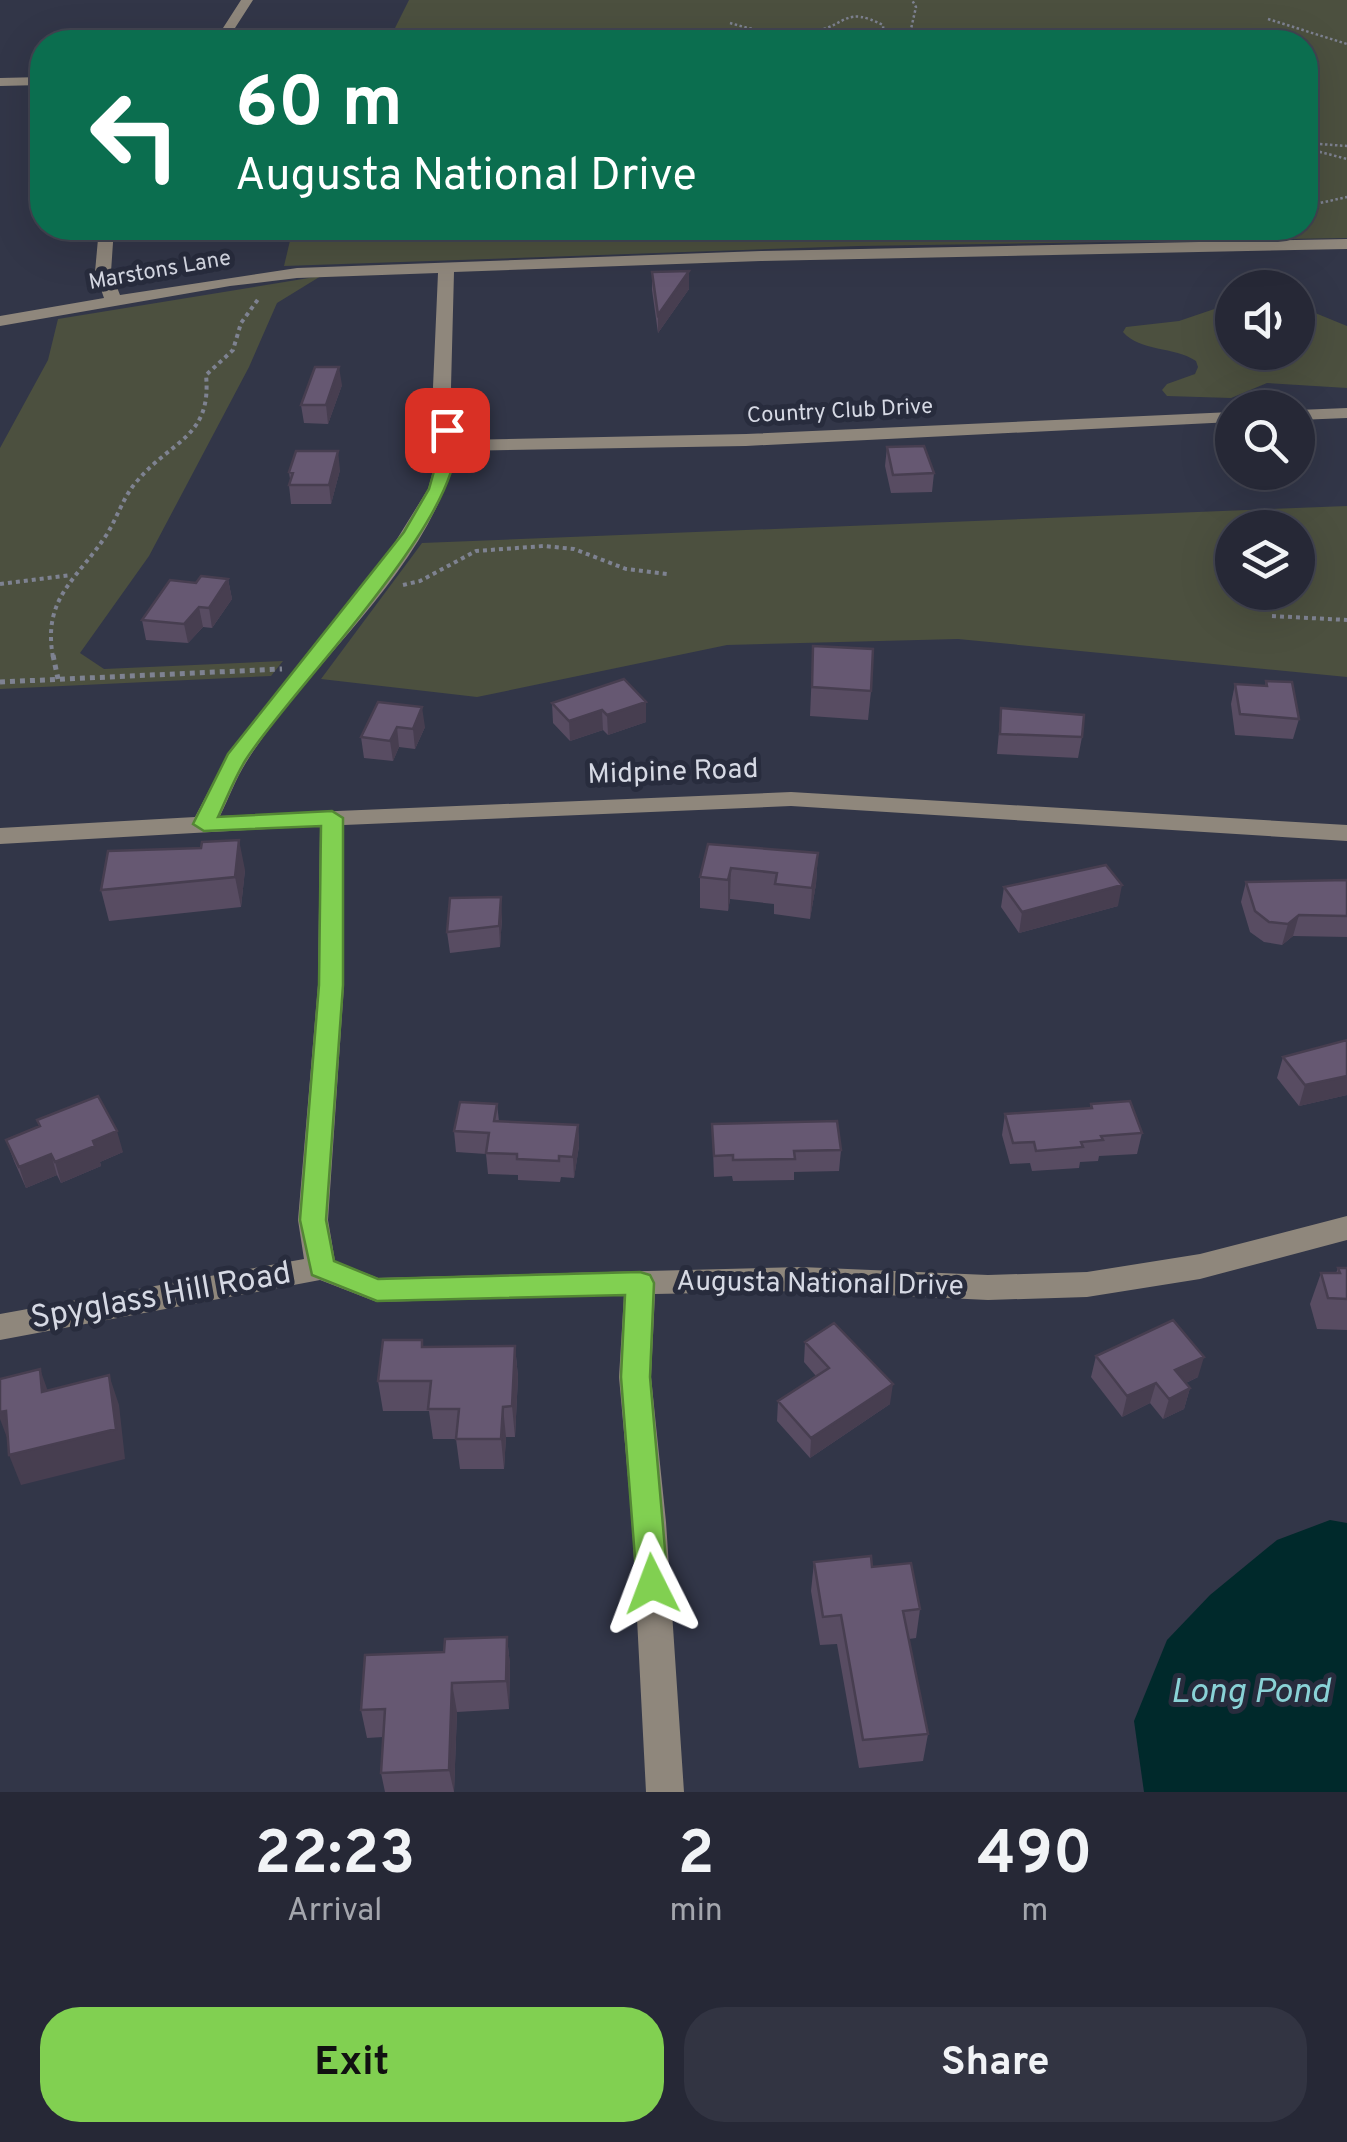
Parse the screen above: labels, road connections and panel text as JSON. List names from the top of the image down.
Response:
{
  "streets": {
    "street": [
      "Marstons Lane",
      "Country Club Drive",
      "Midpine Road",
      "Augusta National Drive",
      "Spyglass Hill Road"
    ]
  },
  "crossings": [
    ["Augusta National Drive", "Spyglass Hill Road"]
  ],
  "water": ["Long Pond"],
  "page": {
    "turn": ["60 m", "Augusta National Drive"],
    "eta": [
      "22:23",
      "Arrival",
      "2",
      "min",
      "490",
      "m"
    ],
    "buttons": ["Exit", "Share"]
  }
}
